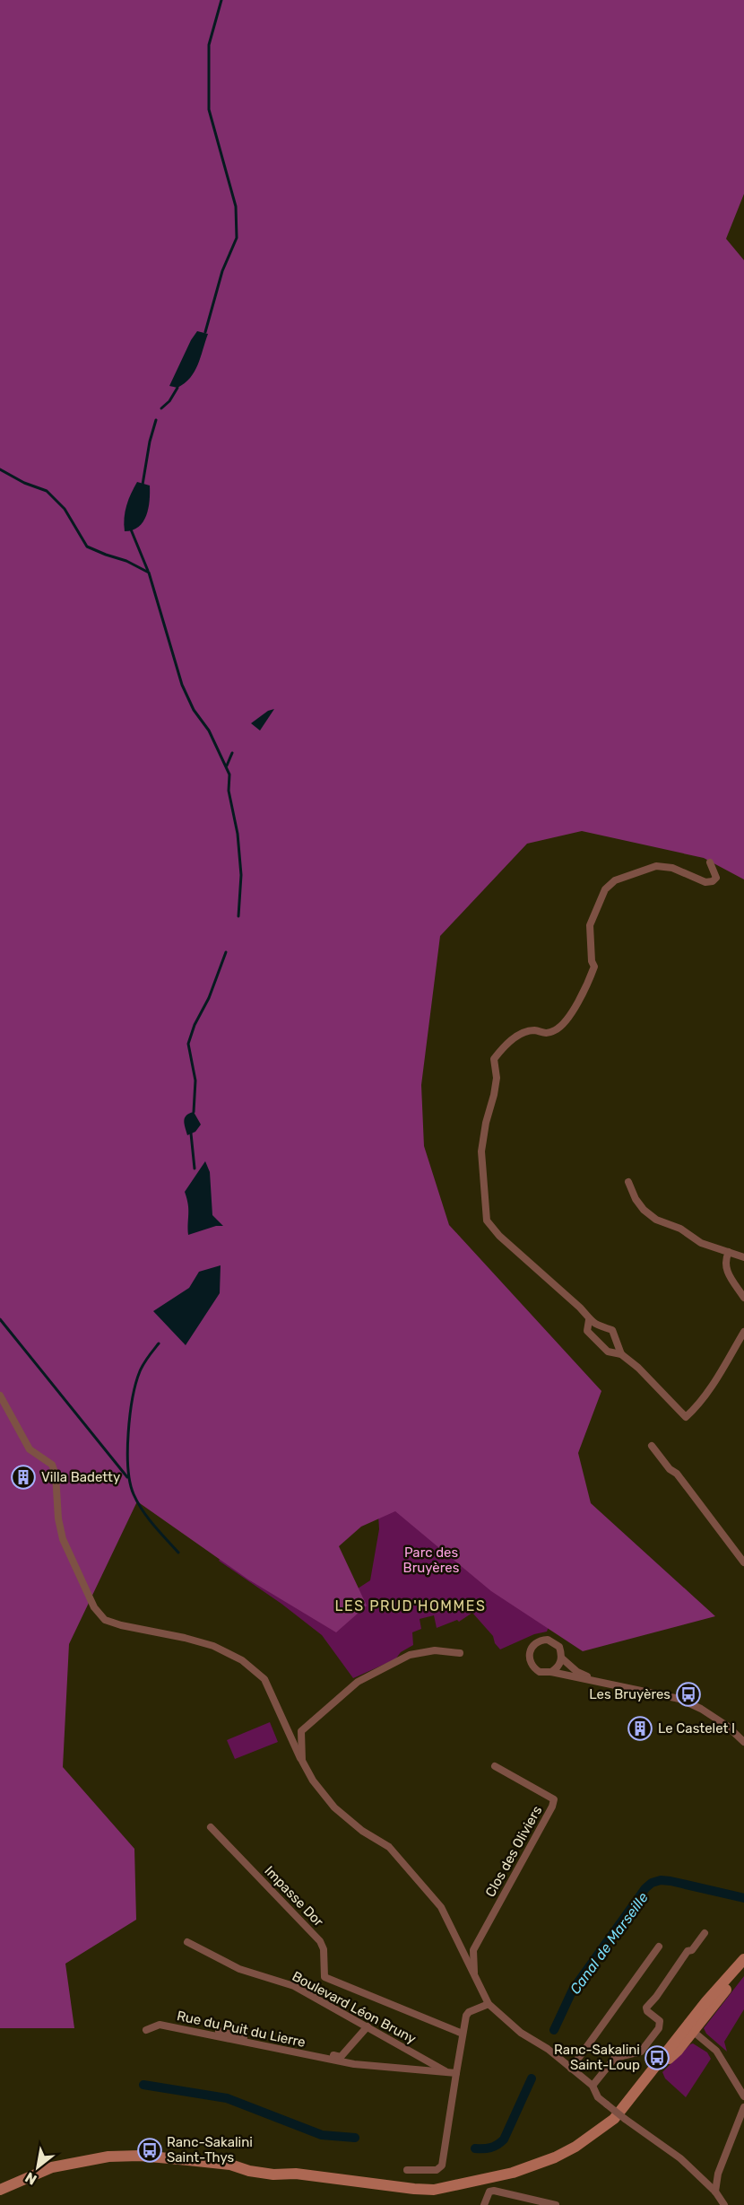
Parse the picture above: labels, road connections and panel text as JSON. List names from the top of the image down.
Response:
{
  "streets": {
    "street": [
      "Clos des Oliviers",
      "Impasse Dor",
      "Boulevard Léon Bruny",
      "Rue du Puit du Lierre"
    ]
  },
  "crossings": [
    ["Boulevard Léon Bruny", "Rue du Puit du Lierre"]
  ],
  "districts": ["LES PRUD'HOMMES"],
  "water": ["Canal de Marseille"],
  "parks": ["Parc des Bruyères"],
  "places": {
    "building": ["Villa Badetty", "Le Castelet I"],
    "bus stop": ["Les Bruyères", "Ranc-Sakalini Saint-Loup", "Ranc-Sakalini Saint-Thys"]
  },
  "north": "bottom left"
}
